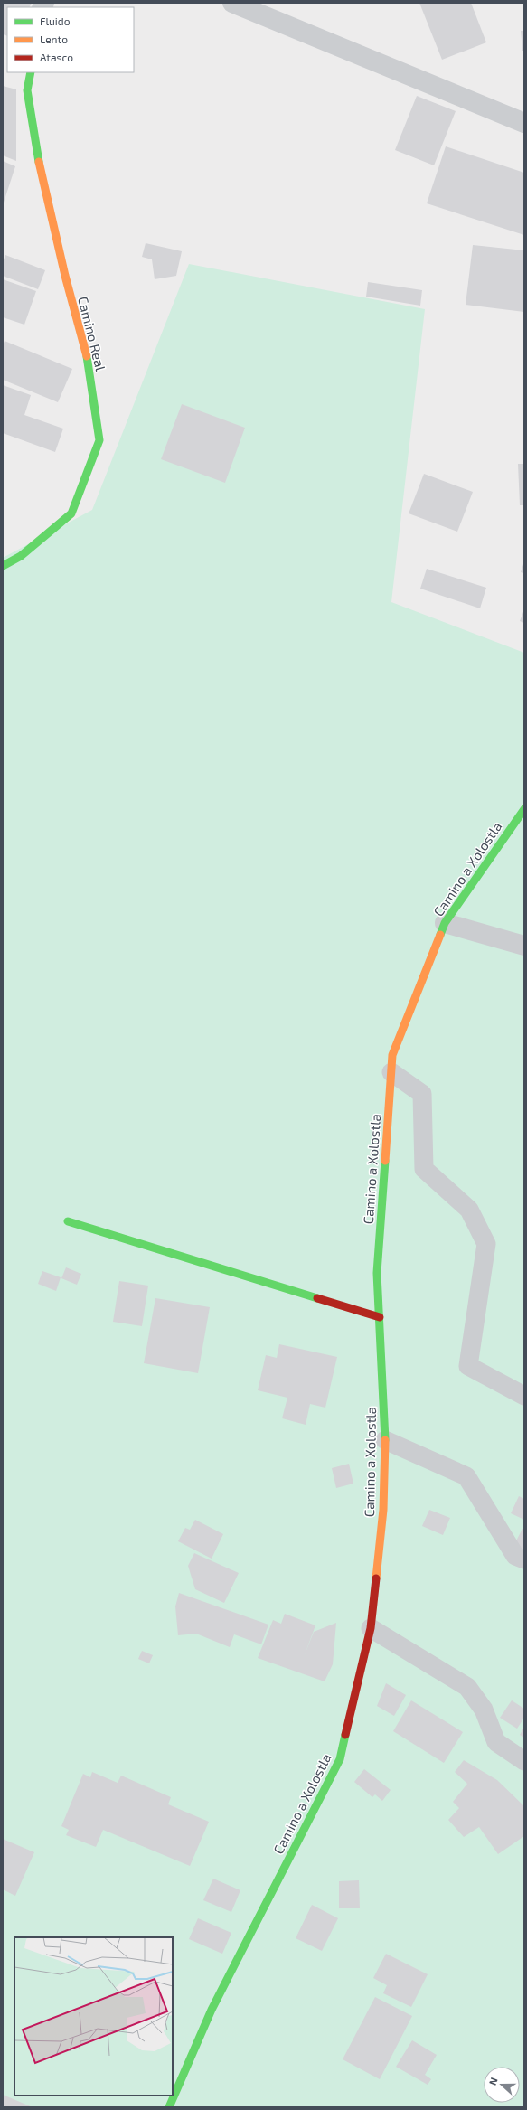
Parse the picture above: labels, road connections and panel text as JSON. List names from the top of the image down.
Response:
{
  "streets": {
    "street": ["Camino Real", "Camino a Xolostla"]
  },
  "legend": ["Fluido", "Lento", "Atasco"],
  "north": "left"
}
